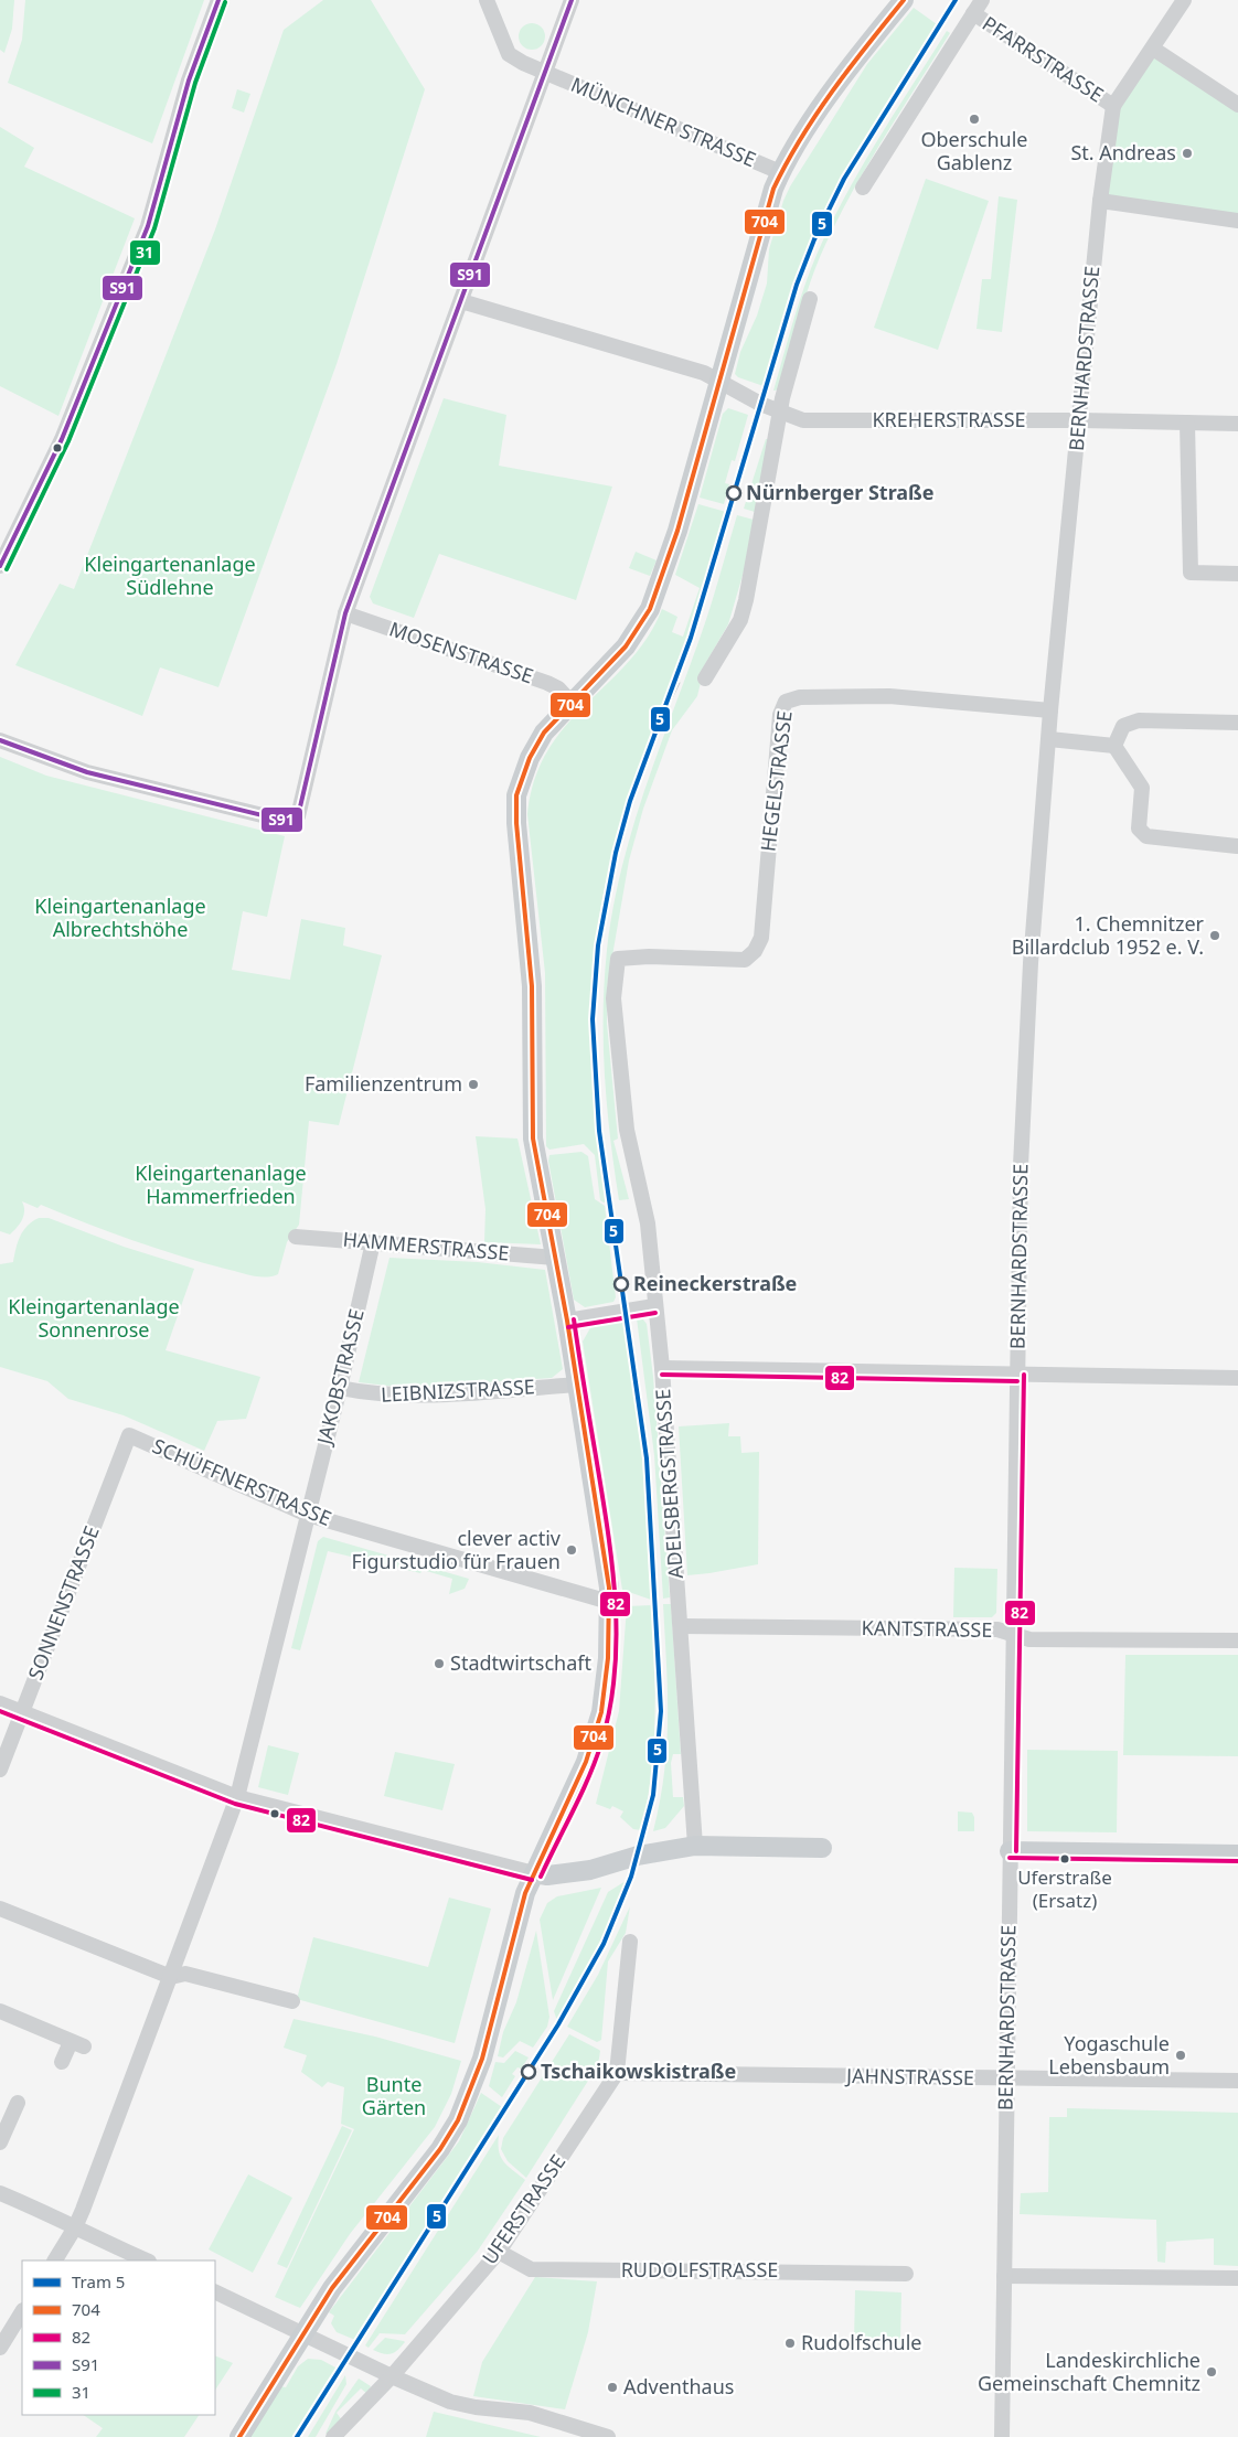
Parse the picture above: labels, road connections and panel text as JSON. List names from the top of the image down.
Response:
{
  "streets": {
    "street": [
      "PFARRSTRASSE",
      "MÜNCHNER STRASSE",
      "BERNHARDSTRASSE",
      "KREHERSTRASSE",
      "MOSENSTRASSE",
      "HEGELSTRASSE",
      "HAMMERSTRASSE",
      "JAKOBSTRASSE",
      "LEIBNIZSTRASSE",
      "SCHÜFFNERSTRASSE",
      "ADELSBERGSTRASSE",
      "SONNENSTRASSE",
      "KANTSTRASSE",
      "JAHNSTRASSE",
      "UFERSTRASSE",
      "RUDOLFSTRASSE"
    ]
  },
  "crossings": [
    ["PFARRSTRASSE", "BERNHARDSTRASSE"],
    ["BERNHARDSTRASSE", "KREHERSTRASSE"],
    ["BERNHARDSTRASSE", "HEGELSTRASSE"],
    ["BERNHARDSTRASSE", "KANTSTRASSE"],
    ["BERNHARDSTRASSE", "JAHNSTRASSE"],
    ["HEGELSTRASSE", "ADELSBERGSTRASSE"],
    ["HAMMERSTRASSE", "JAKOBSTRASSE"],
    ["JAKOBSTRASSE", "LEIBNIZSTRASSE"],
    ["JAKOBSTRASSE", "SCHÜFFNERSTRASSE"],
    ["SCHÜFFNERSTRASSE", "SONNENSTRASSE"],
    ["ADELSBERGSTRASSE", "KANTSTRASSE"],
    ["JAHNSTRASSE", "UFERSTRASSE"],
    ["UFERSTRASSE", "RUDOLFSTRASSE"]
  ],
  "parks": [
    "Kleingartenanlage Südlehne",
    "Kleingartenanlage Albrechtshöhe",
    "Kleingartenanlage Hammerfrieden",
    "Kleingartenanlage Sonnenrose",
    "Bunte Gärten"
  ],
  "places": [
    "Oberschule Gablenz",
    "St. Andreas",
    "Nürnberger Straße",
    "1. Chemnitzer Billardclub 1952 e. V.",
    "Familienzentrum",
    "Reineckerstraße",
    "clever activ Figurstudio für Frauen",
    "Stadtwirtschaft",
    "Uferstraße (Ersatz)",
    "Yogaschule Lebensbaum",
    "Tschaikowskistraße",
    "Rudolfschule",
    "Landeskirchliche Gemeinschaft Chemnitz",
    "Adventhaus"
  ],
  "lines": [
    "tram line 5",
    "transit line 704",
    "transit line S91",
    "transit line 31",
    "transit line 82"
  ],
  "legend": [
    "Tram 5",
    "704",
    "82",
    "S91",
    "31"
  ]
}
